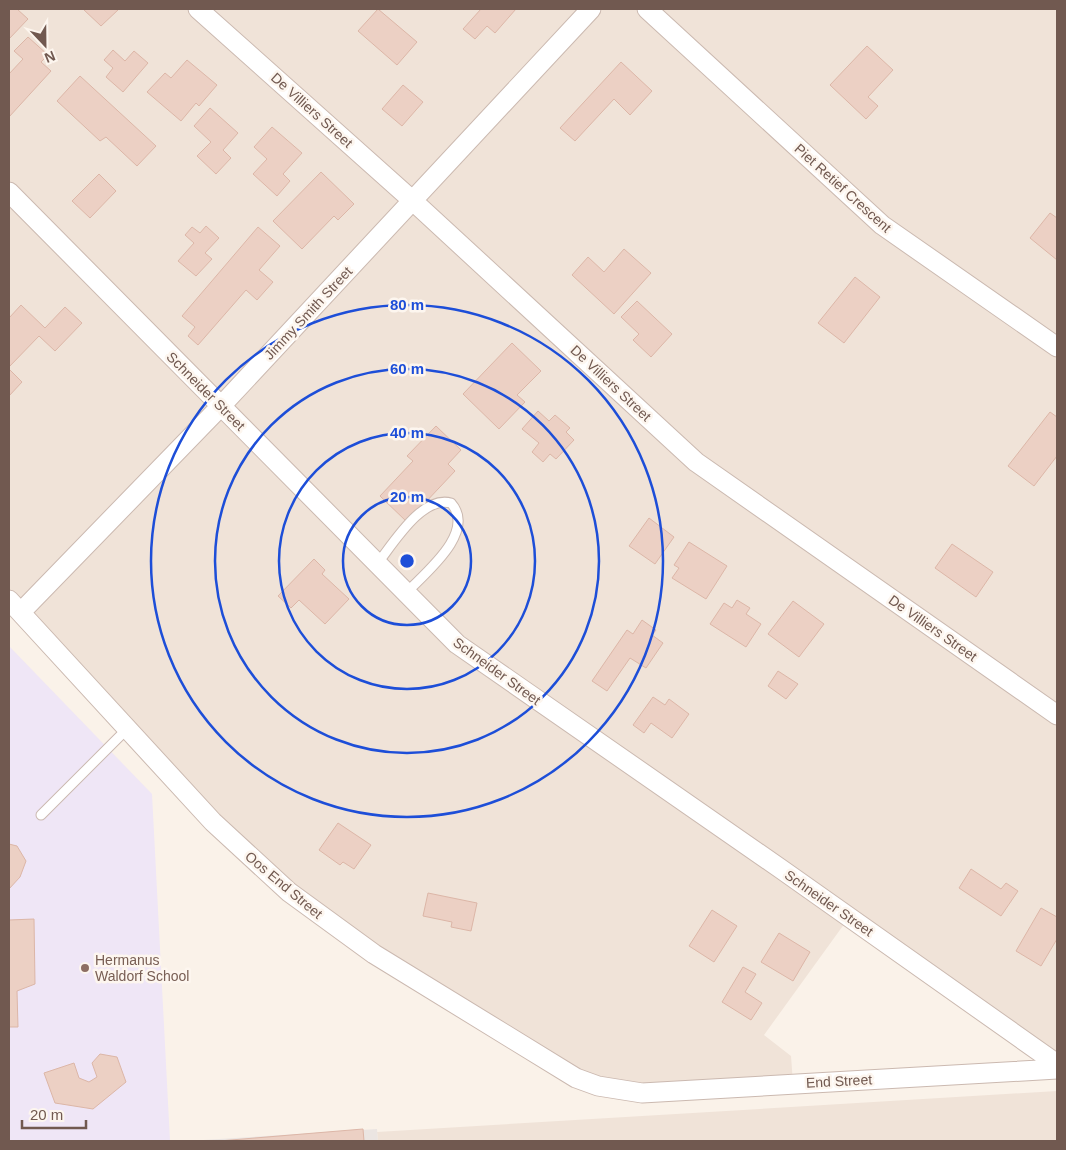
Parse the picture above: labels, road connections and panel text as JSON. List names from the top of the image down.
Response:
{
  "streets": {
    "street": [
      "De Villiers Street",
      "Piet Retief Crescent",
      "Jimmy Smith Street",
      "Schneider Street",
      "Oos End Street",
      "End Street"
    ]
  },
  "crossings": [
    ["De Villiers Street", "Jimmy Smith Street"],
    ["Jimmy Smith Street", "Schneider Street"],
    ["Jimmy Smith Street", "Oos End Street"],
    ["Oos End Street", "End Street"]
  ],
  "places": ["Hermanus Waldorf School"],
  "scale_bar": "20 m",
  "north": "bottom",
  "rings": [
    "80 m",
    "60 m",
    "40 m",
    "20 m"
  ]
}
